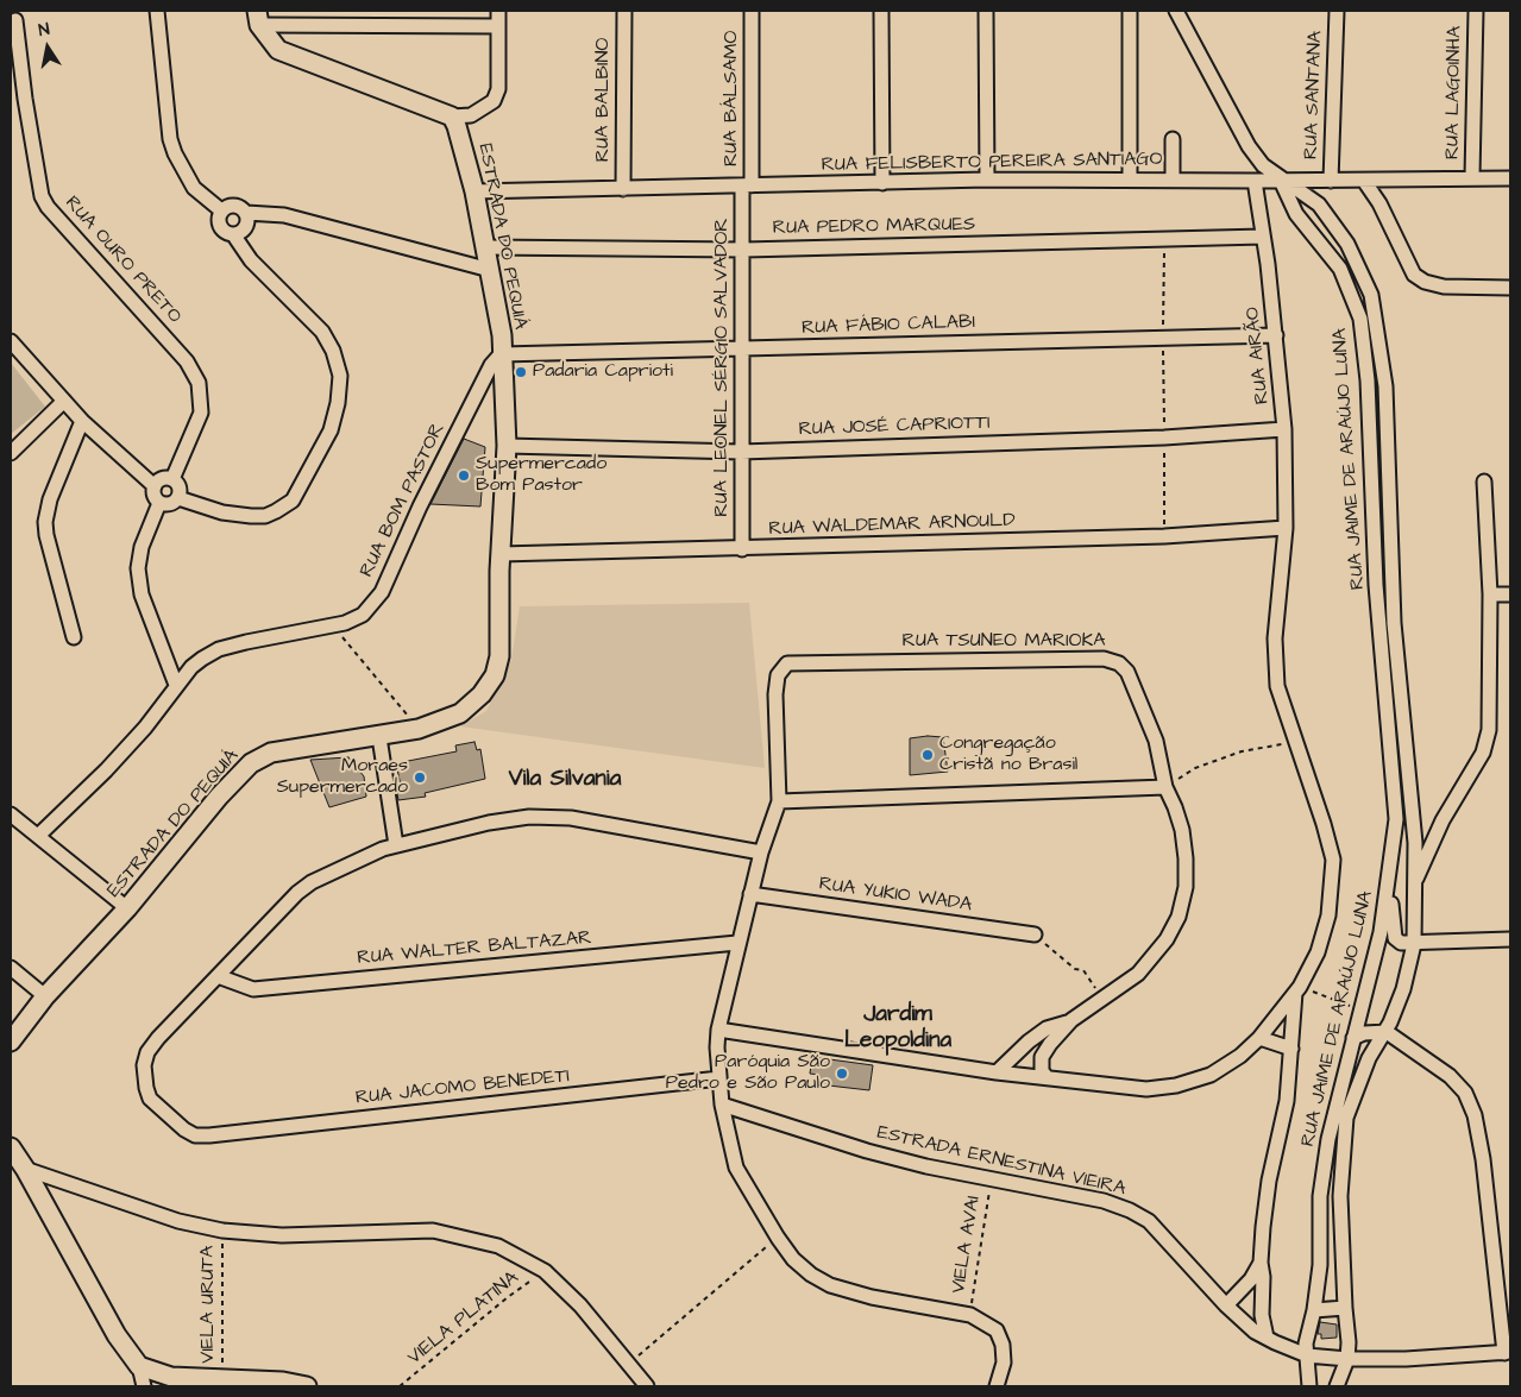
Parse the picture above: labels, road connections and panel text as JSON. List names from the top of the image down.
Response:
{
  "streets": {
    "main road": ["ESTRADA DO PEQUIÁ"],
    "street": [
      "RUA LAGOINHA",
      "RUA SANTANA",
      "RUA BÁLSAMO",
      "RUA BALBINO",
      "RUA FELISBERTO PEREIRA SANTIAGO",
      "RUA PEDRO MARQUES",
      "RUA OURO PRETO",
      "RUA FÁBIO CALABI",
      "RUA AIRÃO",
      "RUA LEONEL SÉRGIO SALVADOR",
      "RUA JOSÉ CAPRIOTTI",
      "RUA JAIME DE ARAÚJO LUNA",
      "RUA BOM PASTOR",
      "RUA WALDEMAR ARNOULD",
      "RUA TSUNEO MARIOKA",
      "RUA YUKIO WADA",
      "RUA WALTER BALTAZAR",
      "RUA JACOMO BENEDETI",
      "ESTRADA ERNESTINA VIEIRA"
    ],
    "path": ["VIELA AVAI", "VIELA URUTA", "VIELA PLATINA"]
  },
  "crossings": [
    ["RUA LAGOINHA", "RUA FELISBERTO PEREIRA SANTIAGO"],
    ["RUA SANTANA", "RUA FELISBERTO PEREIRA SANTIAGO"],
    ["RUA BÁLSAMO", "RUA FELISBERTO PEREIRA SANTIAGO"],
    ["RUA BÁLSAMO", "RUA LEONEL SÉRGIO SALVADOR"],
    ["RUA BALBINO", "RUA FELISBERTO PEREIRA SANTIAGO"],
    ["RUA FELISBERTO PEREIRA SANTIAGO", "ESTRADA DO PEQUIÁ"],
    ["RUA FELISBERTO PEREIRA SANTIAGO", "RUA AIRÃO"],
    ["RUA FELISBERTO PEREIRA SANTIAGO", "RUA LEONEL SÉRGIO SALVADOR"],
    ["RUA FELISBERTO PEREIRA SANTIAGO", "RUA JAIME DE ARAÚJO LUNA"],
    ["RUA PEDRO MARQUES", "ESTRADA DO PEQUIÁ"],
    ["RUA PEDRO MARQUES", "RUA AIRÃO"],
    ["RUA PEDRO MARQUES", "RUA LEONEL SÉRGIO SALVADOR"],
    ["ESTRADA DO PEQUIÁ", "RUA FÁBIO CALABI"],
    ["ESTRADA DO PEQUIÁ", "RUA JOSÉ CAPRIOTTI"],
    ["ESTRADA DO PEQUIÁ", "RUA BOM PASTOR"],
    ["ESTRADA DO PEQUIÁ", "RUA WALDEMAR ARNOULD"],
    ["RUA FÁBIO CALABI", "RUA AIRÃO"],
    ["RUA FÁBIO CALABI", "RUA LEONEL SÉRGIO SALVADOR"],
    ["RUA FÁBIO CALABI", "RUA BOM PASTOR"],
    ["RUA AIRÃO", "RUA JOSÉ CAPRIOTTI"],
    ["RUA AIRÃO", "RUA WALDEMAR ARNOULD"],
    ["RUA LEONEL SÉRGIO SALVADOR", "RUA JOSÉ CAPRIOTTI"],
    ["RUA LEONEL SÉRGIO SALVADOR", "RUA WALDEMAR ARNOULD"],
    ["RUA JAIME DE ARAÚJO LUNA", "ESTRADA ERNESTINA VIEIRA"],
    ["RUA WALTER BALTAZAR", "RUA JACOMO BENEDETI"],
    ["ESTRADA ERNESTINA VIEIRA", "VIELA AVAI"]
  ],
  "districts": ["Vila Silvania", "Jardim Leopoldina"],
  "places": [
    "Padaria Caprioti",
    "Supermercado Bom Pastor",
    "Congregação Cristã no Brasil",
    "Moraes Supermercado",
    "Paróquia São Pedro e São Paulo"
  ],
  "north": "top"
}
